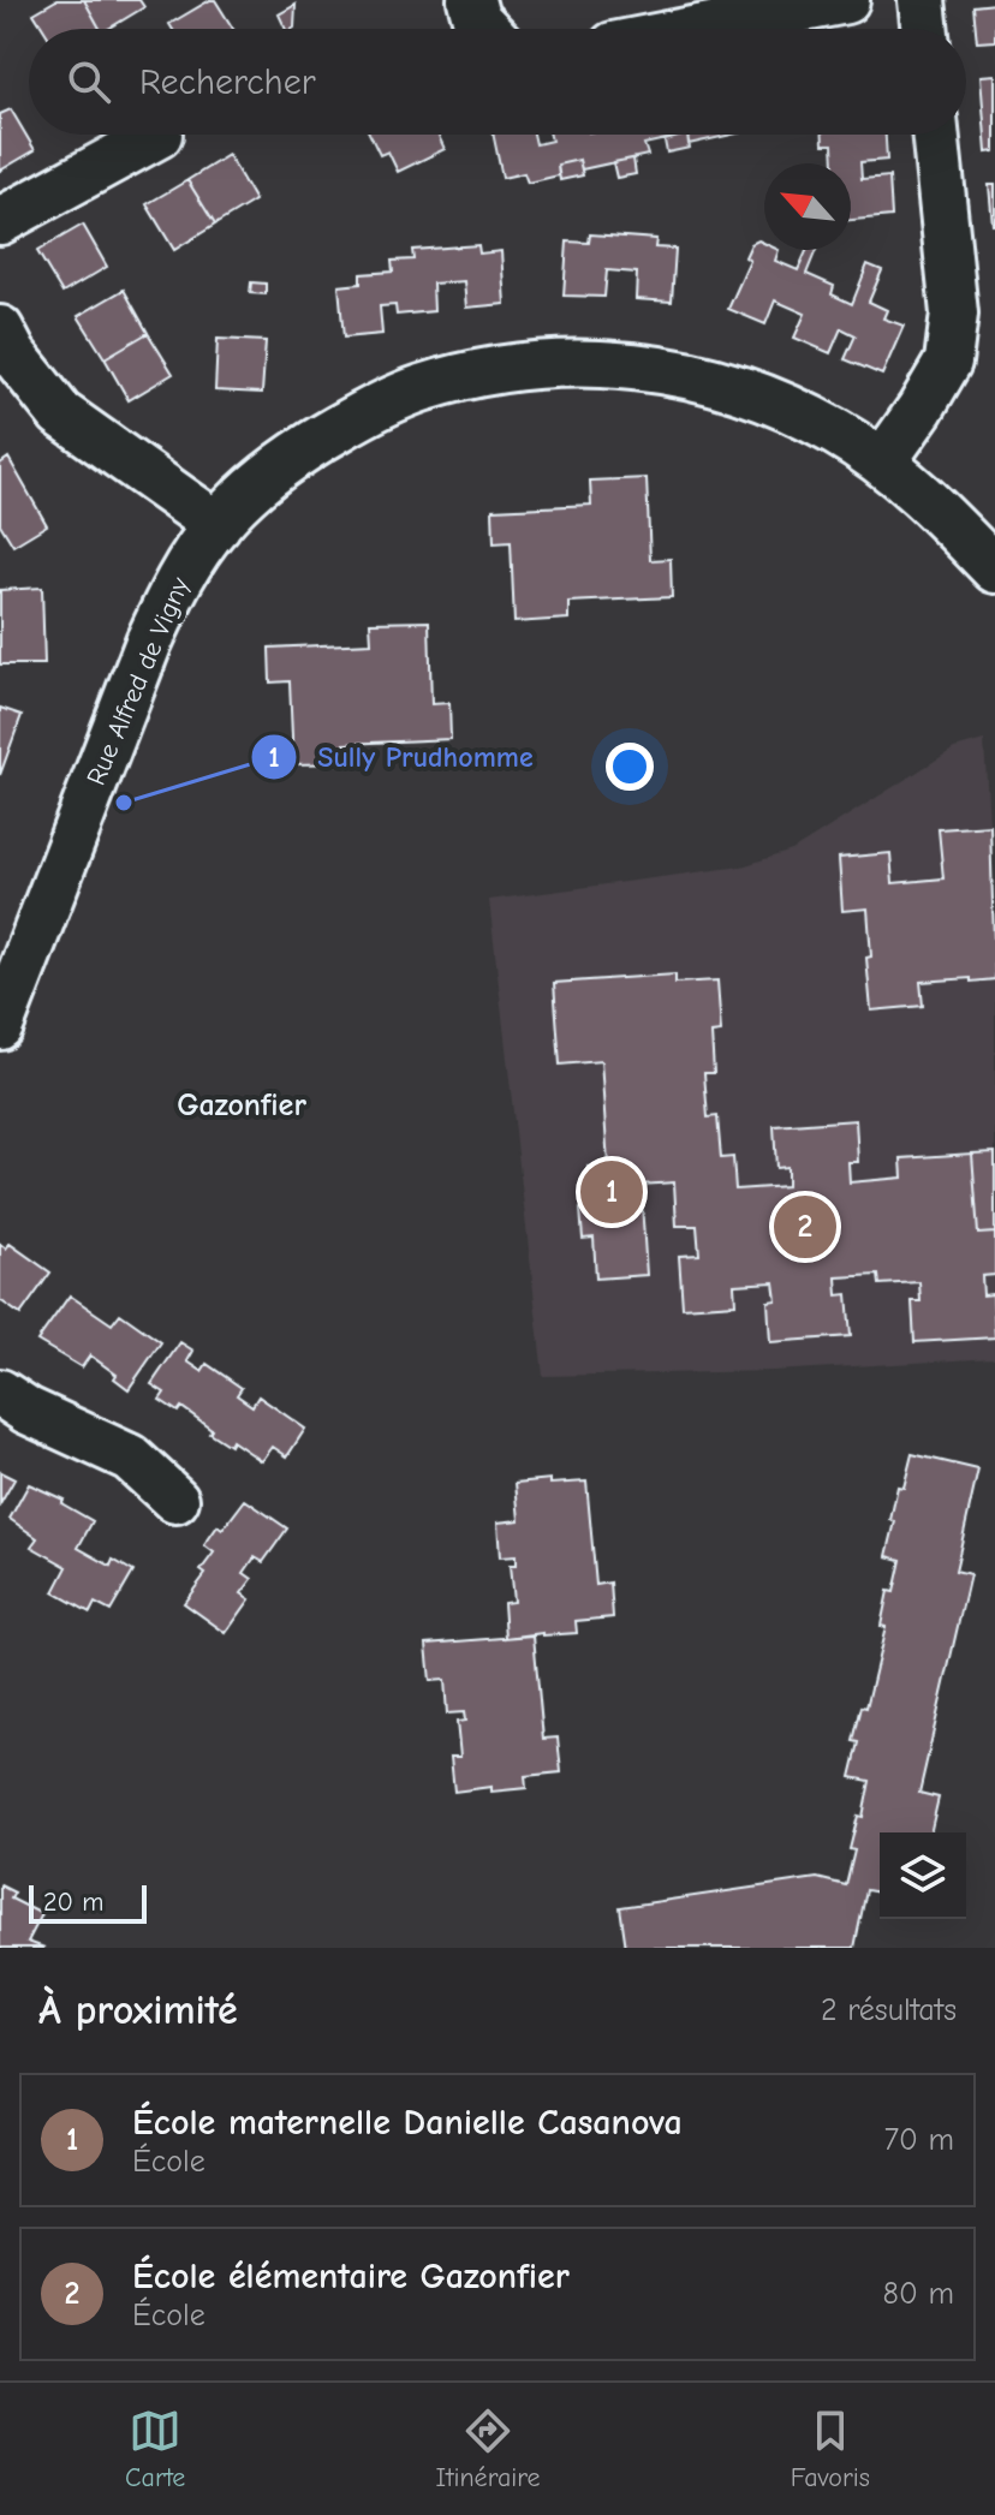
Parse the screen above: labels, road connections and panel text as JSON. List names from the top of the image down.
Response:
{
  "streets": {
    "street": ["Rue Alfred de Vigny"]
  },
  "districts": ["Gazonfier"],
  "places": ["Sully Prudhomme"],
  "scale_bar": "20 m",
  "north": "top left",
  "page": {
    "search": "Rechercher",
    "pins": ["1", "2"],
    "scale": "20 m",
    "heading": ["À proximité", "2 résultats"],
    "list": [
      {
        "mark": "1",
        "name": "École maternelle Danielle Casanova",
        "note": "École",
        "value": "70 m"
      },
      {
        "mark": "2",
        "name": "École élémentaire Gazonfier",
        "note": "École",
        "value": "80 m"
      }
    ],
    "nav": ["Carte", "Itinéraire", "Favoris"]
  }
}
